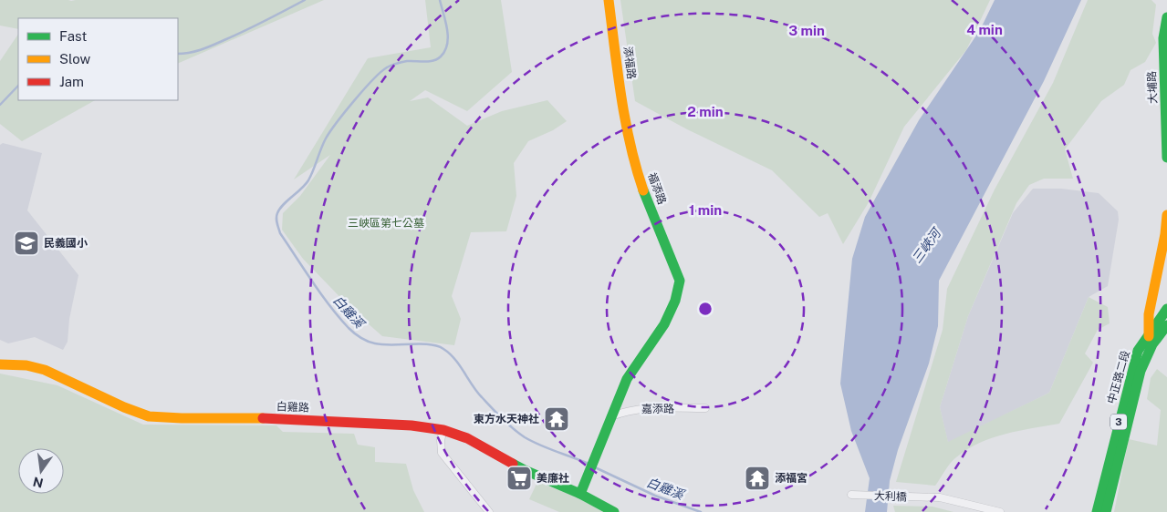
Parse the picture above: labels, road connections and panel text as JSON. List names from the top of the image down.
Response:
{
  "streets": {
    "street": [
      "添福路",
      "大埔路",
      "福添路",
      "中正路二段",
      "白雞路",
      "嘉添路",
      "3",
      "大利橋"
    ]
  },
  "crossings": [
    ["添福路", "福添路"],
    ["福添路", "嘉添路"]
  ],
  "water": ["三峽河", "白雞溪"],
  "parks": ["三峽區第七公墓"],
  "places": {
    "school or university": ["民義國小"],
    "temple": ["東方水天神社", "添福宮"],
    "supermarket": ["美廉社"]
  },
  "legend": ["Fast", "Slow", "Jam"],
  "north": "bottom",
  "rings": [
    "4 min",
    "3 min",
    "2 min",
    "1 min"
  ]
}
